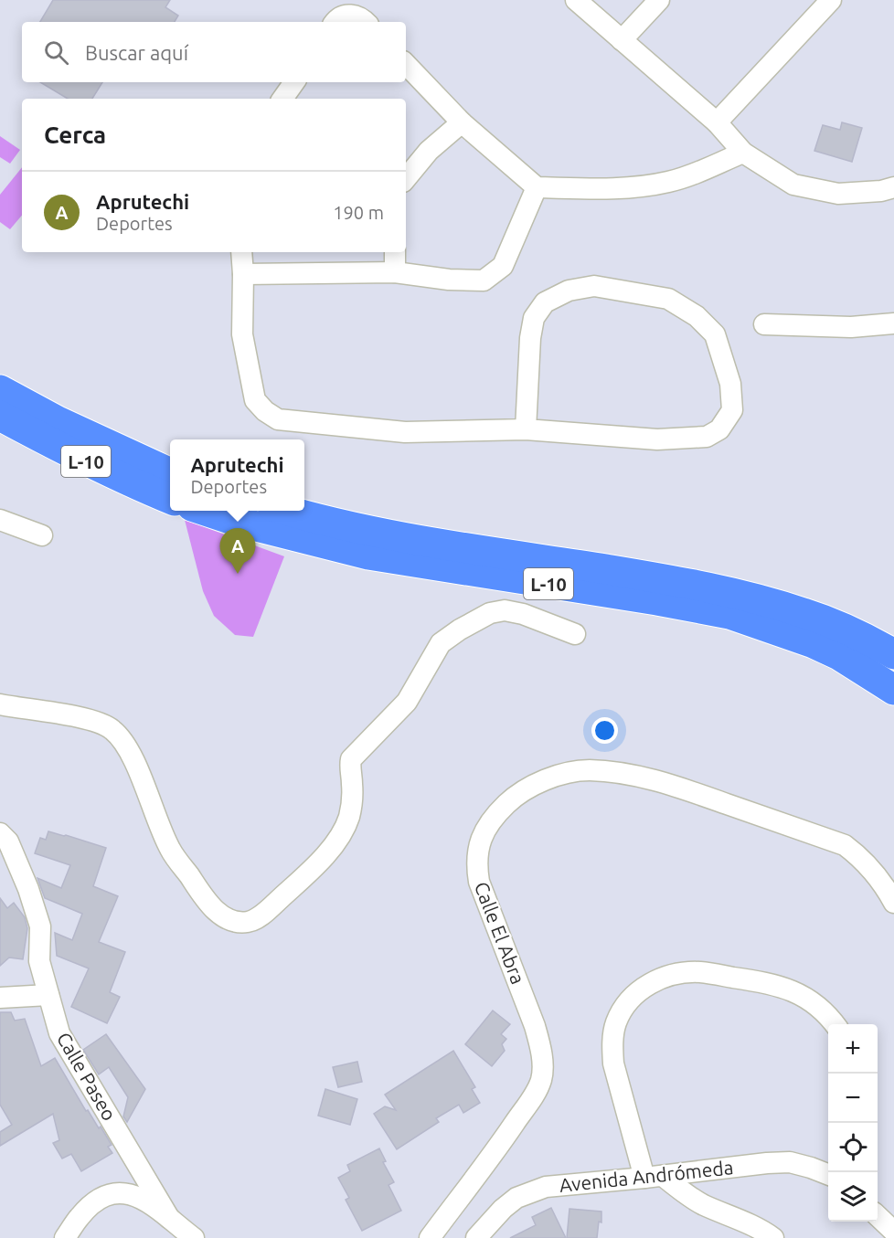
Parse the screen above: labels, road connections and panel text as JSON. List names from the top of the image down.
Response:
{
  "streets": {
    "highway": ["L-10"],
    "street": ["Calle El Abra", "Calle Paseo", "Avenida Andrómeda"]
  },
  "page": {
    "search": "Buscar aquí",
    "heading": "Cerca",
    "list": [
      {
        "mark": "A",
        "name": "Aprutechi",
        "note": "Deportes",
        "value": "190 m"
      }
    ],
    "popup": ["Aprutechi", "Deportes"],
    "pins": "A",
    "map_buttons": ["+", "−"]
  }
}
